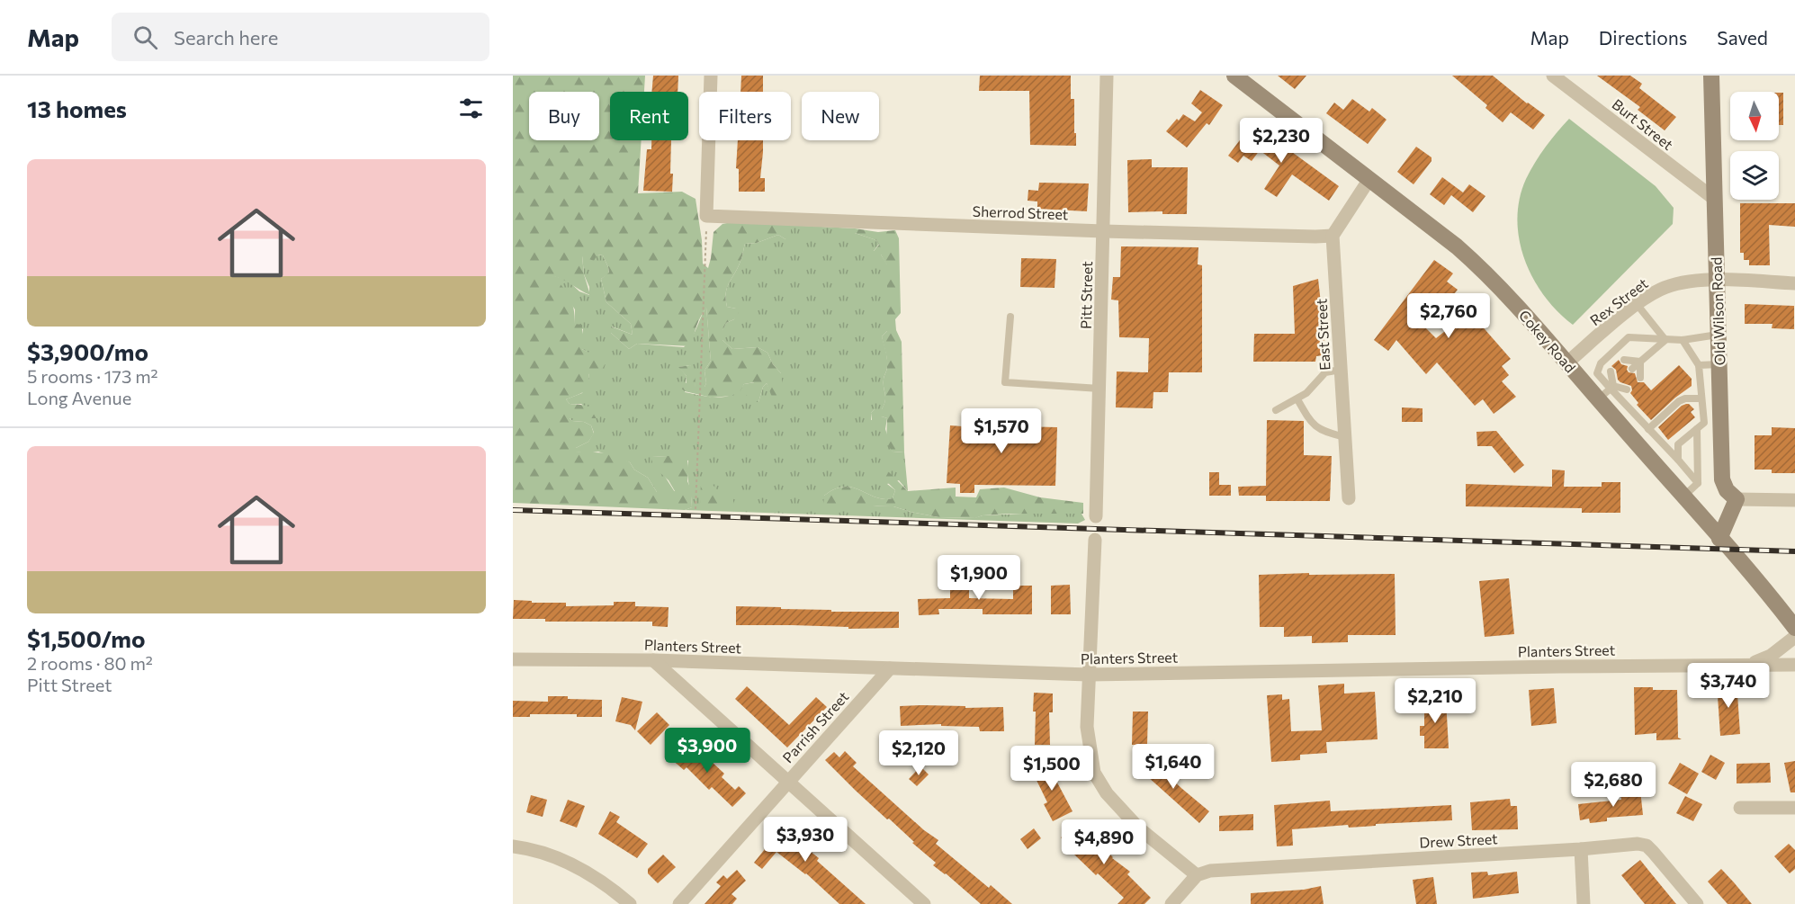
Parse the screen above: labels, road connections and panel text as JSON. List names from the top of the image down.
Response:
{
  "streets": {
    "street": [
      "Burt Street",
      "Sherrod Street",
      "Pitt Street",
      "Rex Street",
      "Old Wilson Road",
      "East Street",
      "Cokey Road",
      "Planters Street",
      "Parrish Street",
      "Drew Street"
    ]
  },
  "crossings": [
    ["Burt Street", "Old Wilson Road"],
    ["Sherrod Street", "Pitt Street"],
    ["Sherrod Street", "East Street"],
    ["Rex Street", "Old Wilson Road"],
    ["Rex Street", "Cokey Road"],
    ["Planters Street", "Parrish Street"]
  ],
  "north": "bottom",
  "page": {
    "header": "Map",
    "search": "Search here",
    "nav": ["Map", "Directions", "Saved"],
    "heading": "13 homes",
    "chip": [
      "Buy",
      "Rent",
      "Filters",
      "New"
    ],
    "price": [
      "$2,230",
      "$2,760",
      "$1,570",
      "$1,900",
      "$3,740",
      "$2,210",
      "$3,900",
      "$2,120",
      "$1,640",
      "$1,500",
      "$2,680",
      "$3,930",
      "$4,890"
    ],
    "list": [
      {
        "name": "$3,900/mo",
        "note": "5 rooms · 173 m² · Long Avenue"
      },
      {
        "name": "$1,500/mo",
        "note": "2 rooms · 80 m² · Pitt Street"
      }
    ]
  }
}
